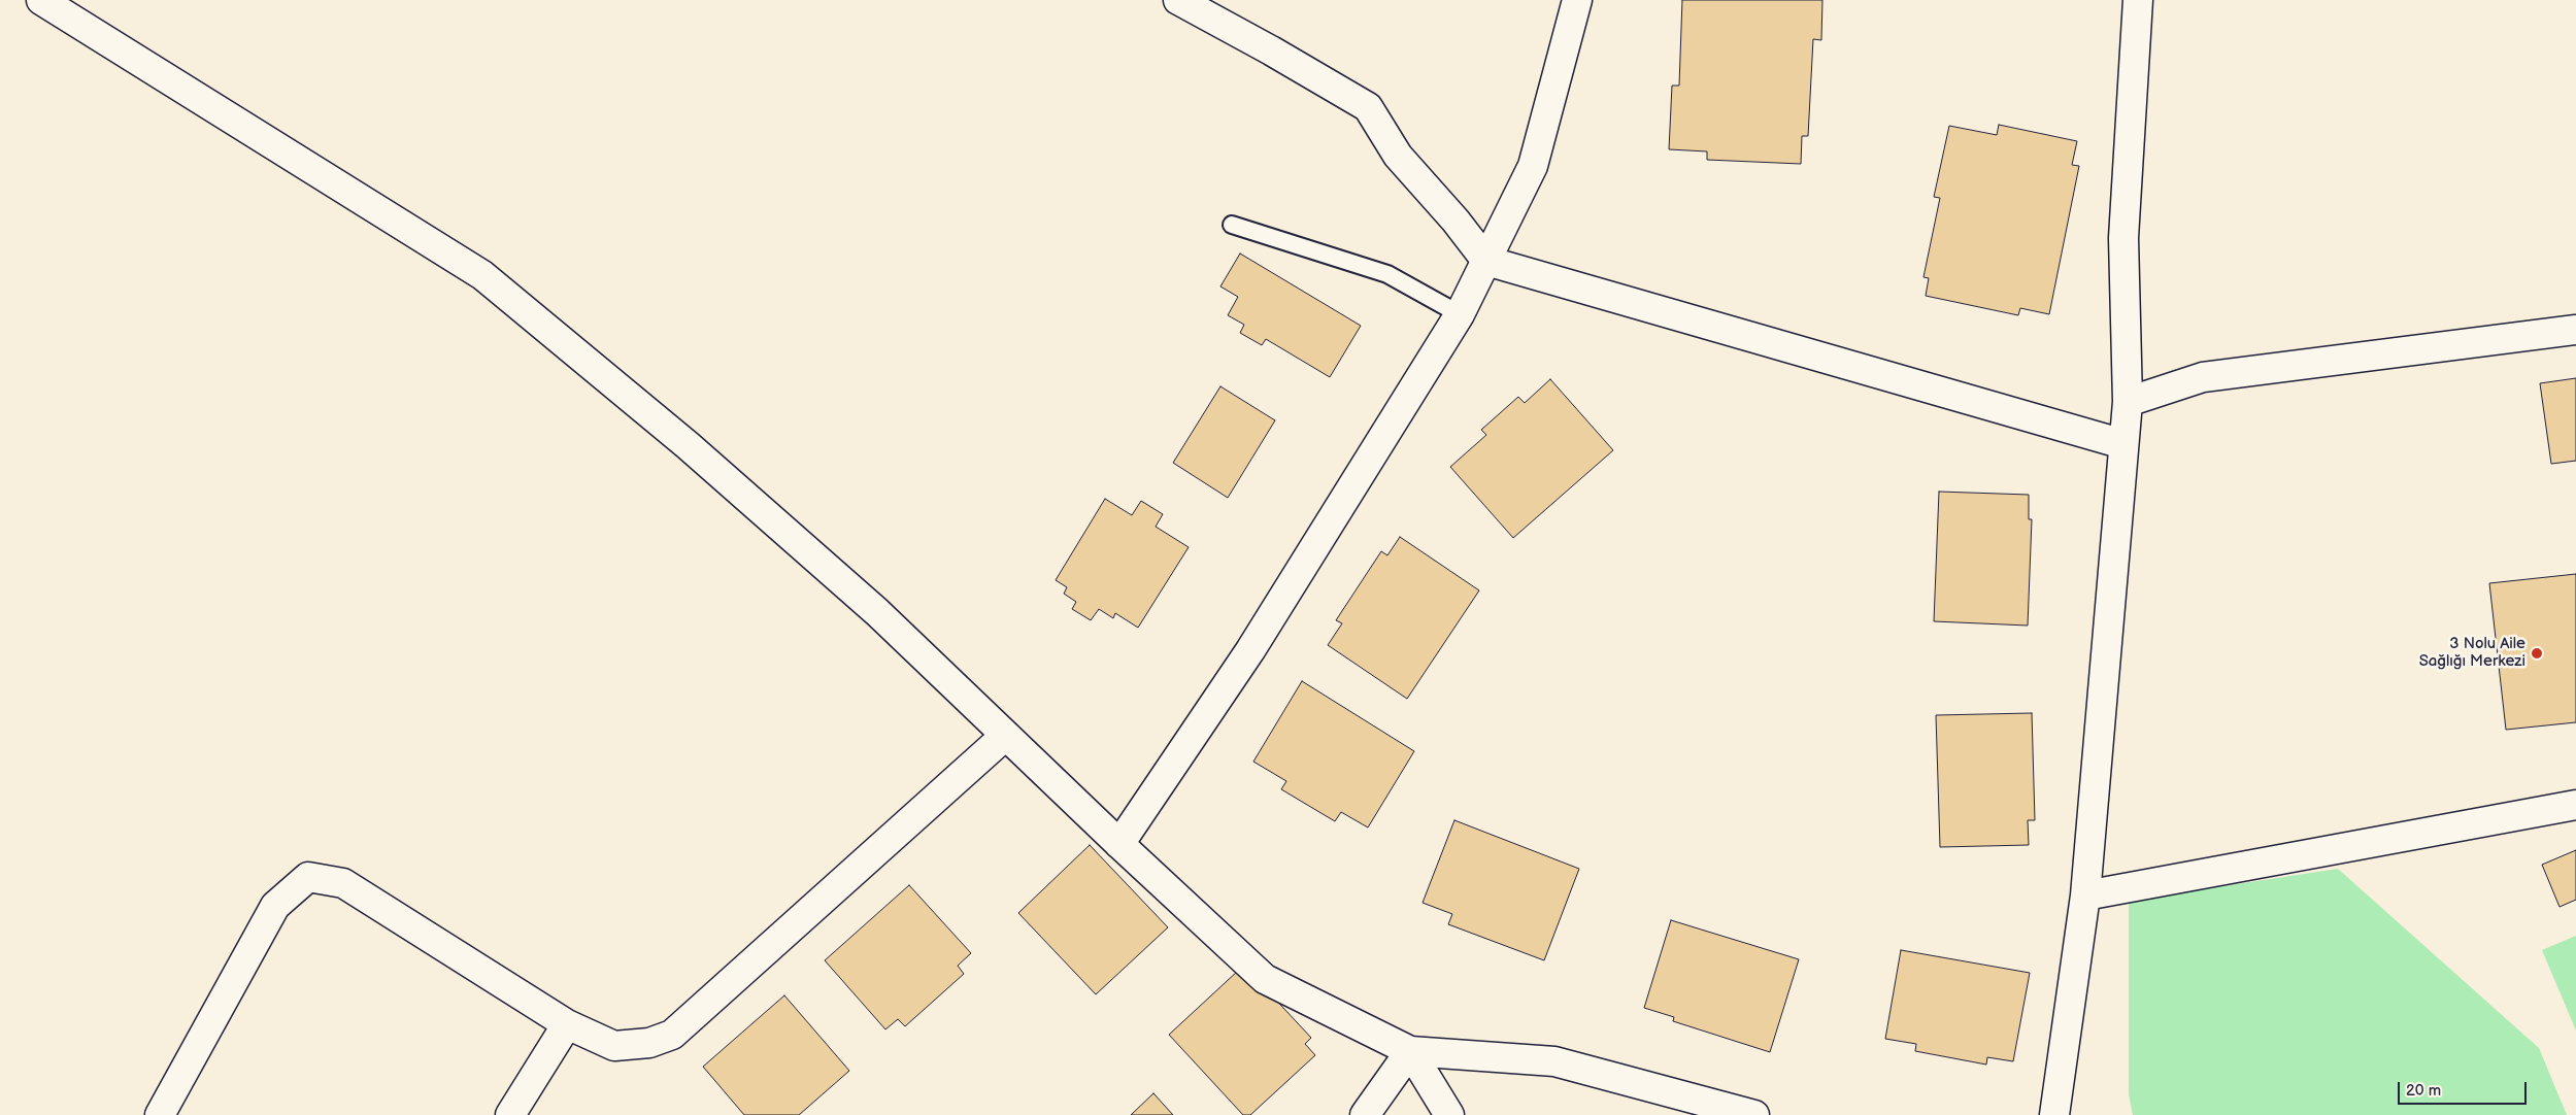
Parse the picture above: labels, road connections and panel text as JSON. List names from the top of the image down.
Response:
{
  "places": ["3 Nolu Aile Sağlığı Merkezi"],
  "scale_bar": "20 m"
}
